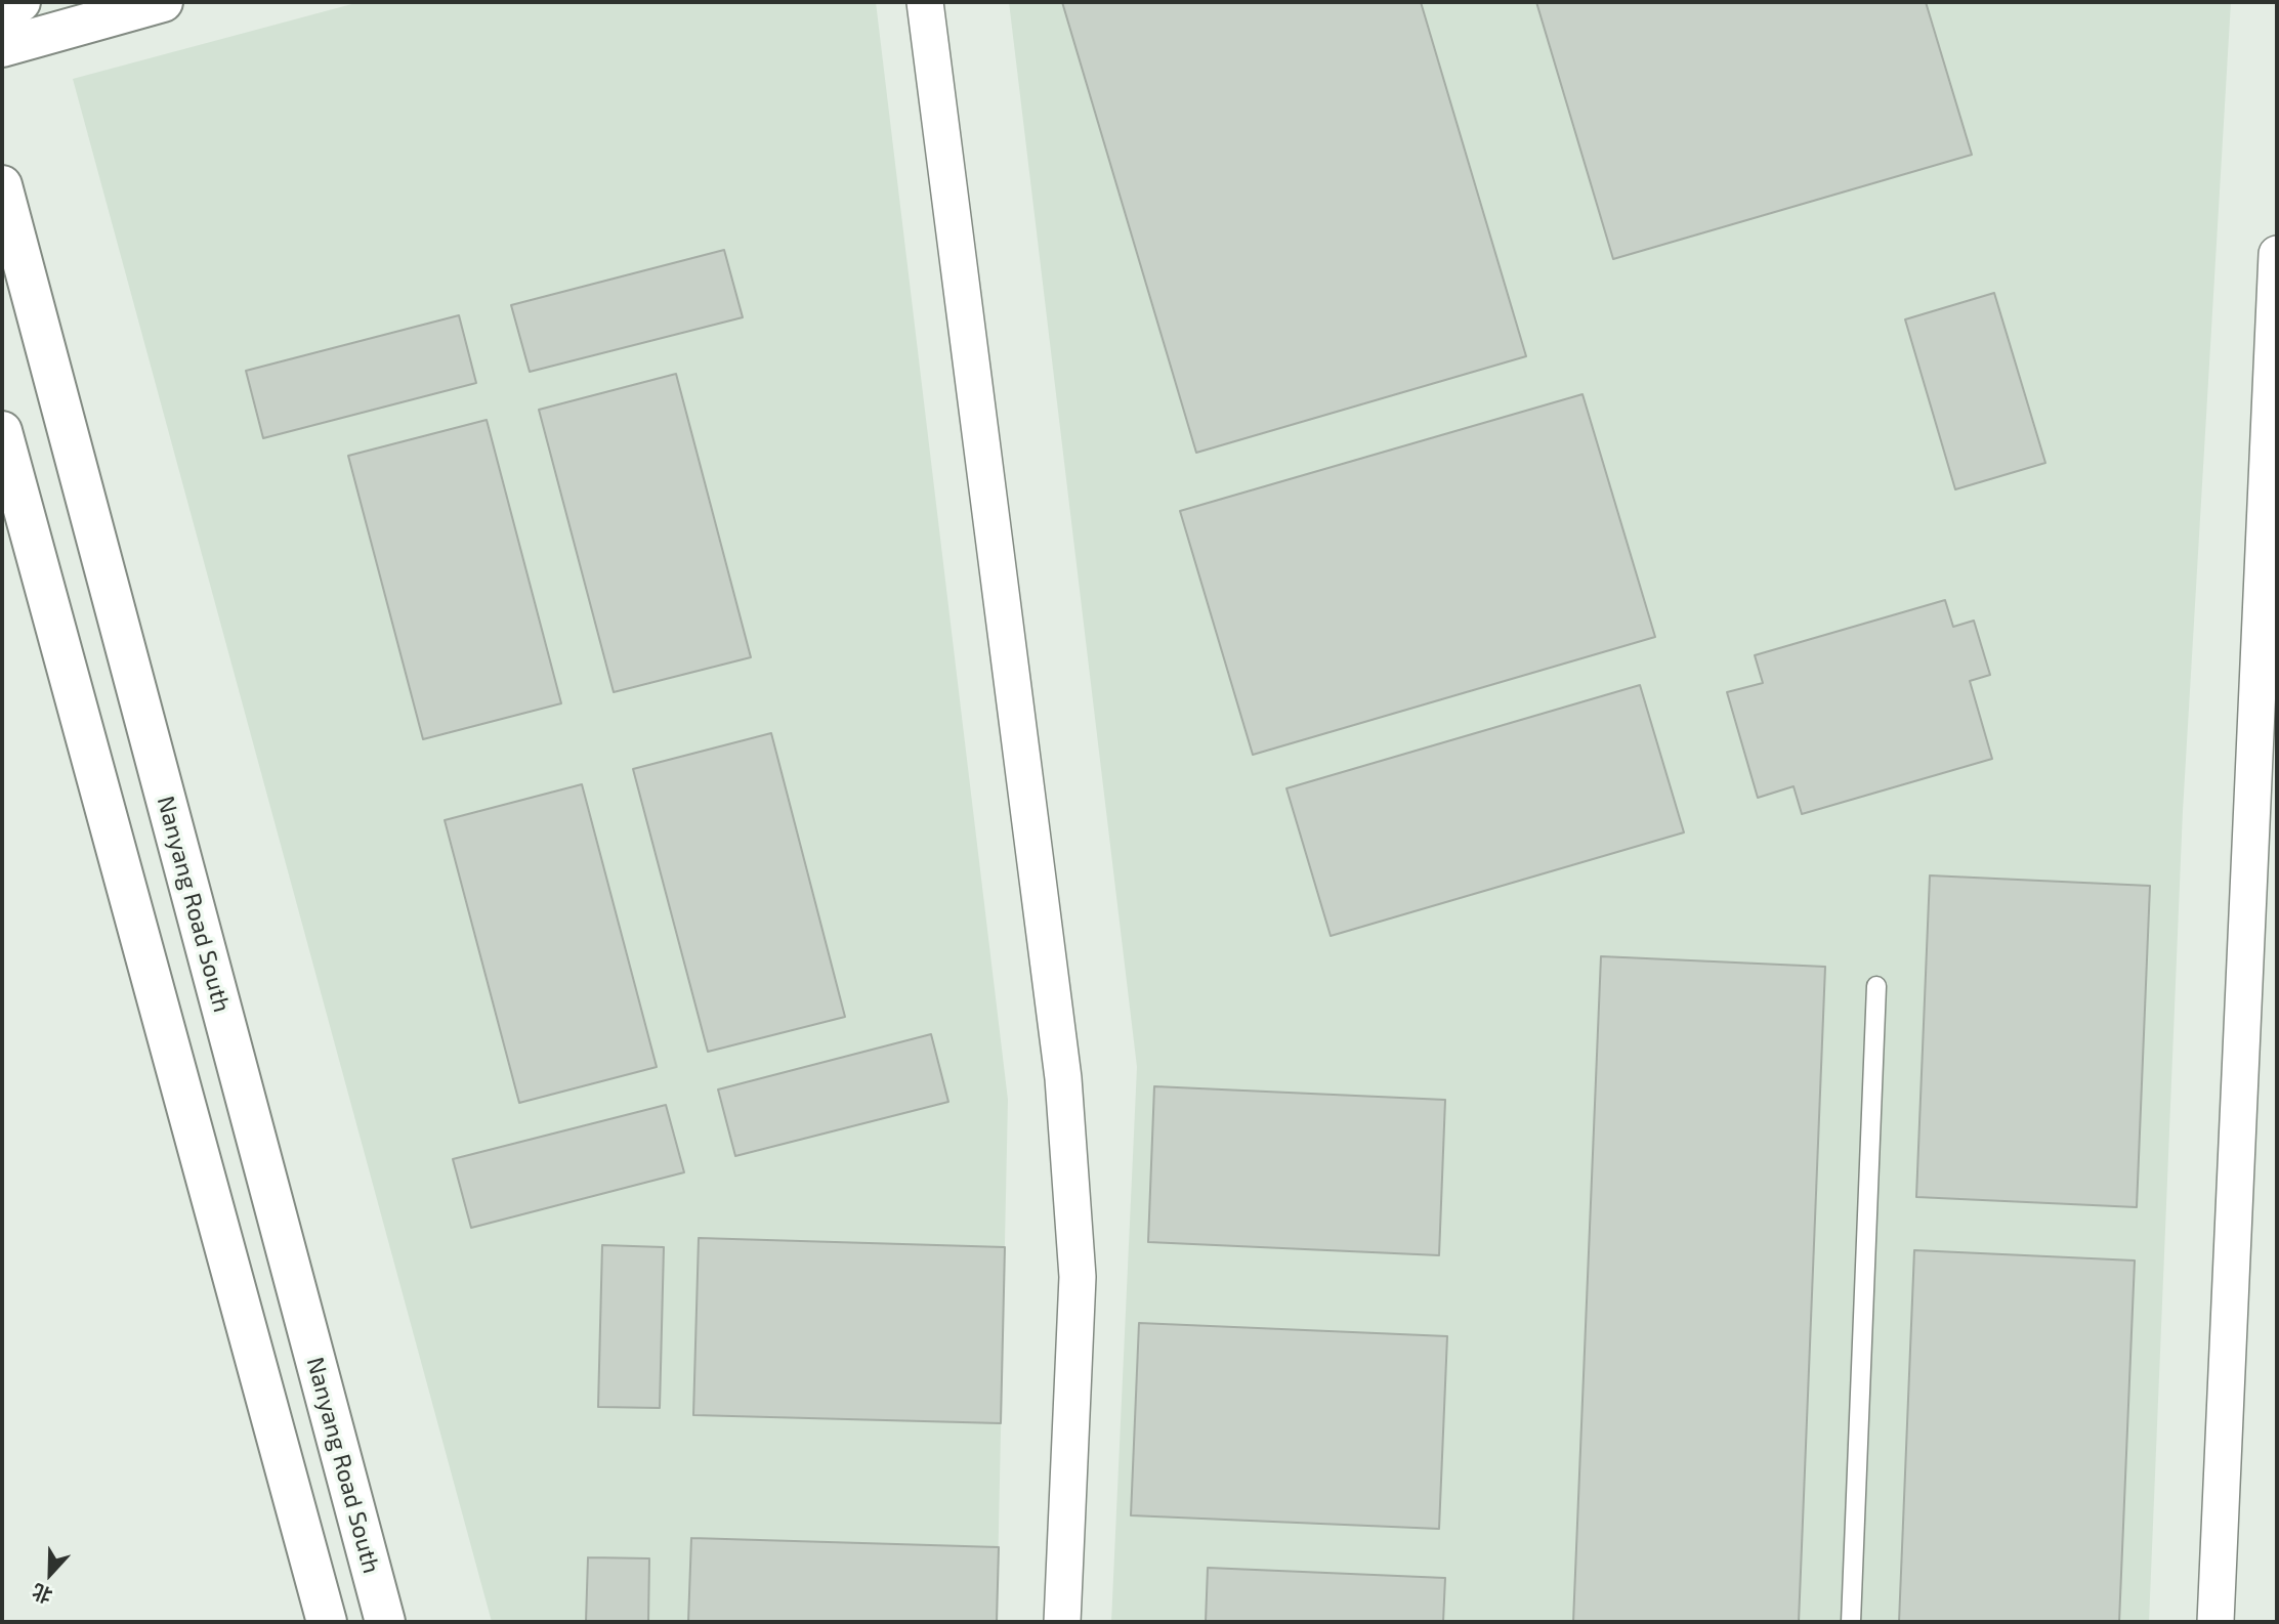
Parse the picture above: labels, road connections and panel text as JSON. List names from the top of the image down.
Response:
{
  "streets": {
    "main road": ["Nanyang Road South"]
  },
  "north": "bottom"
}
